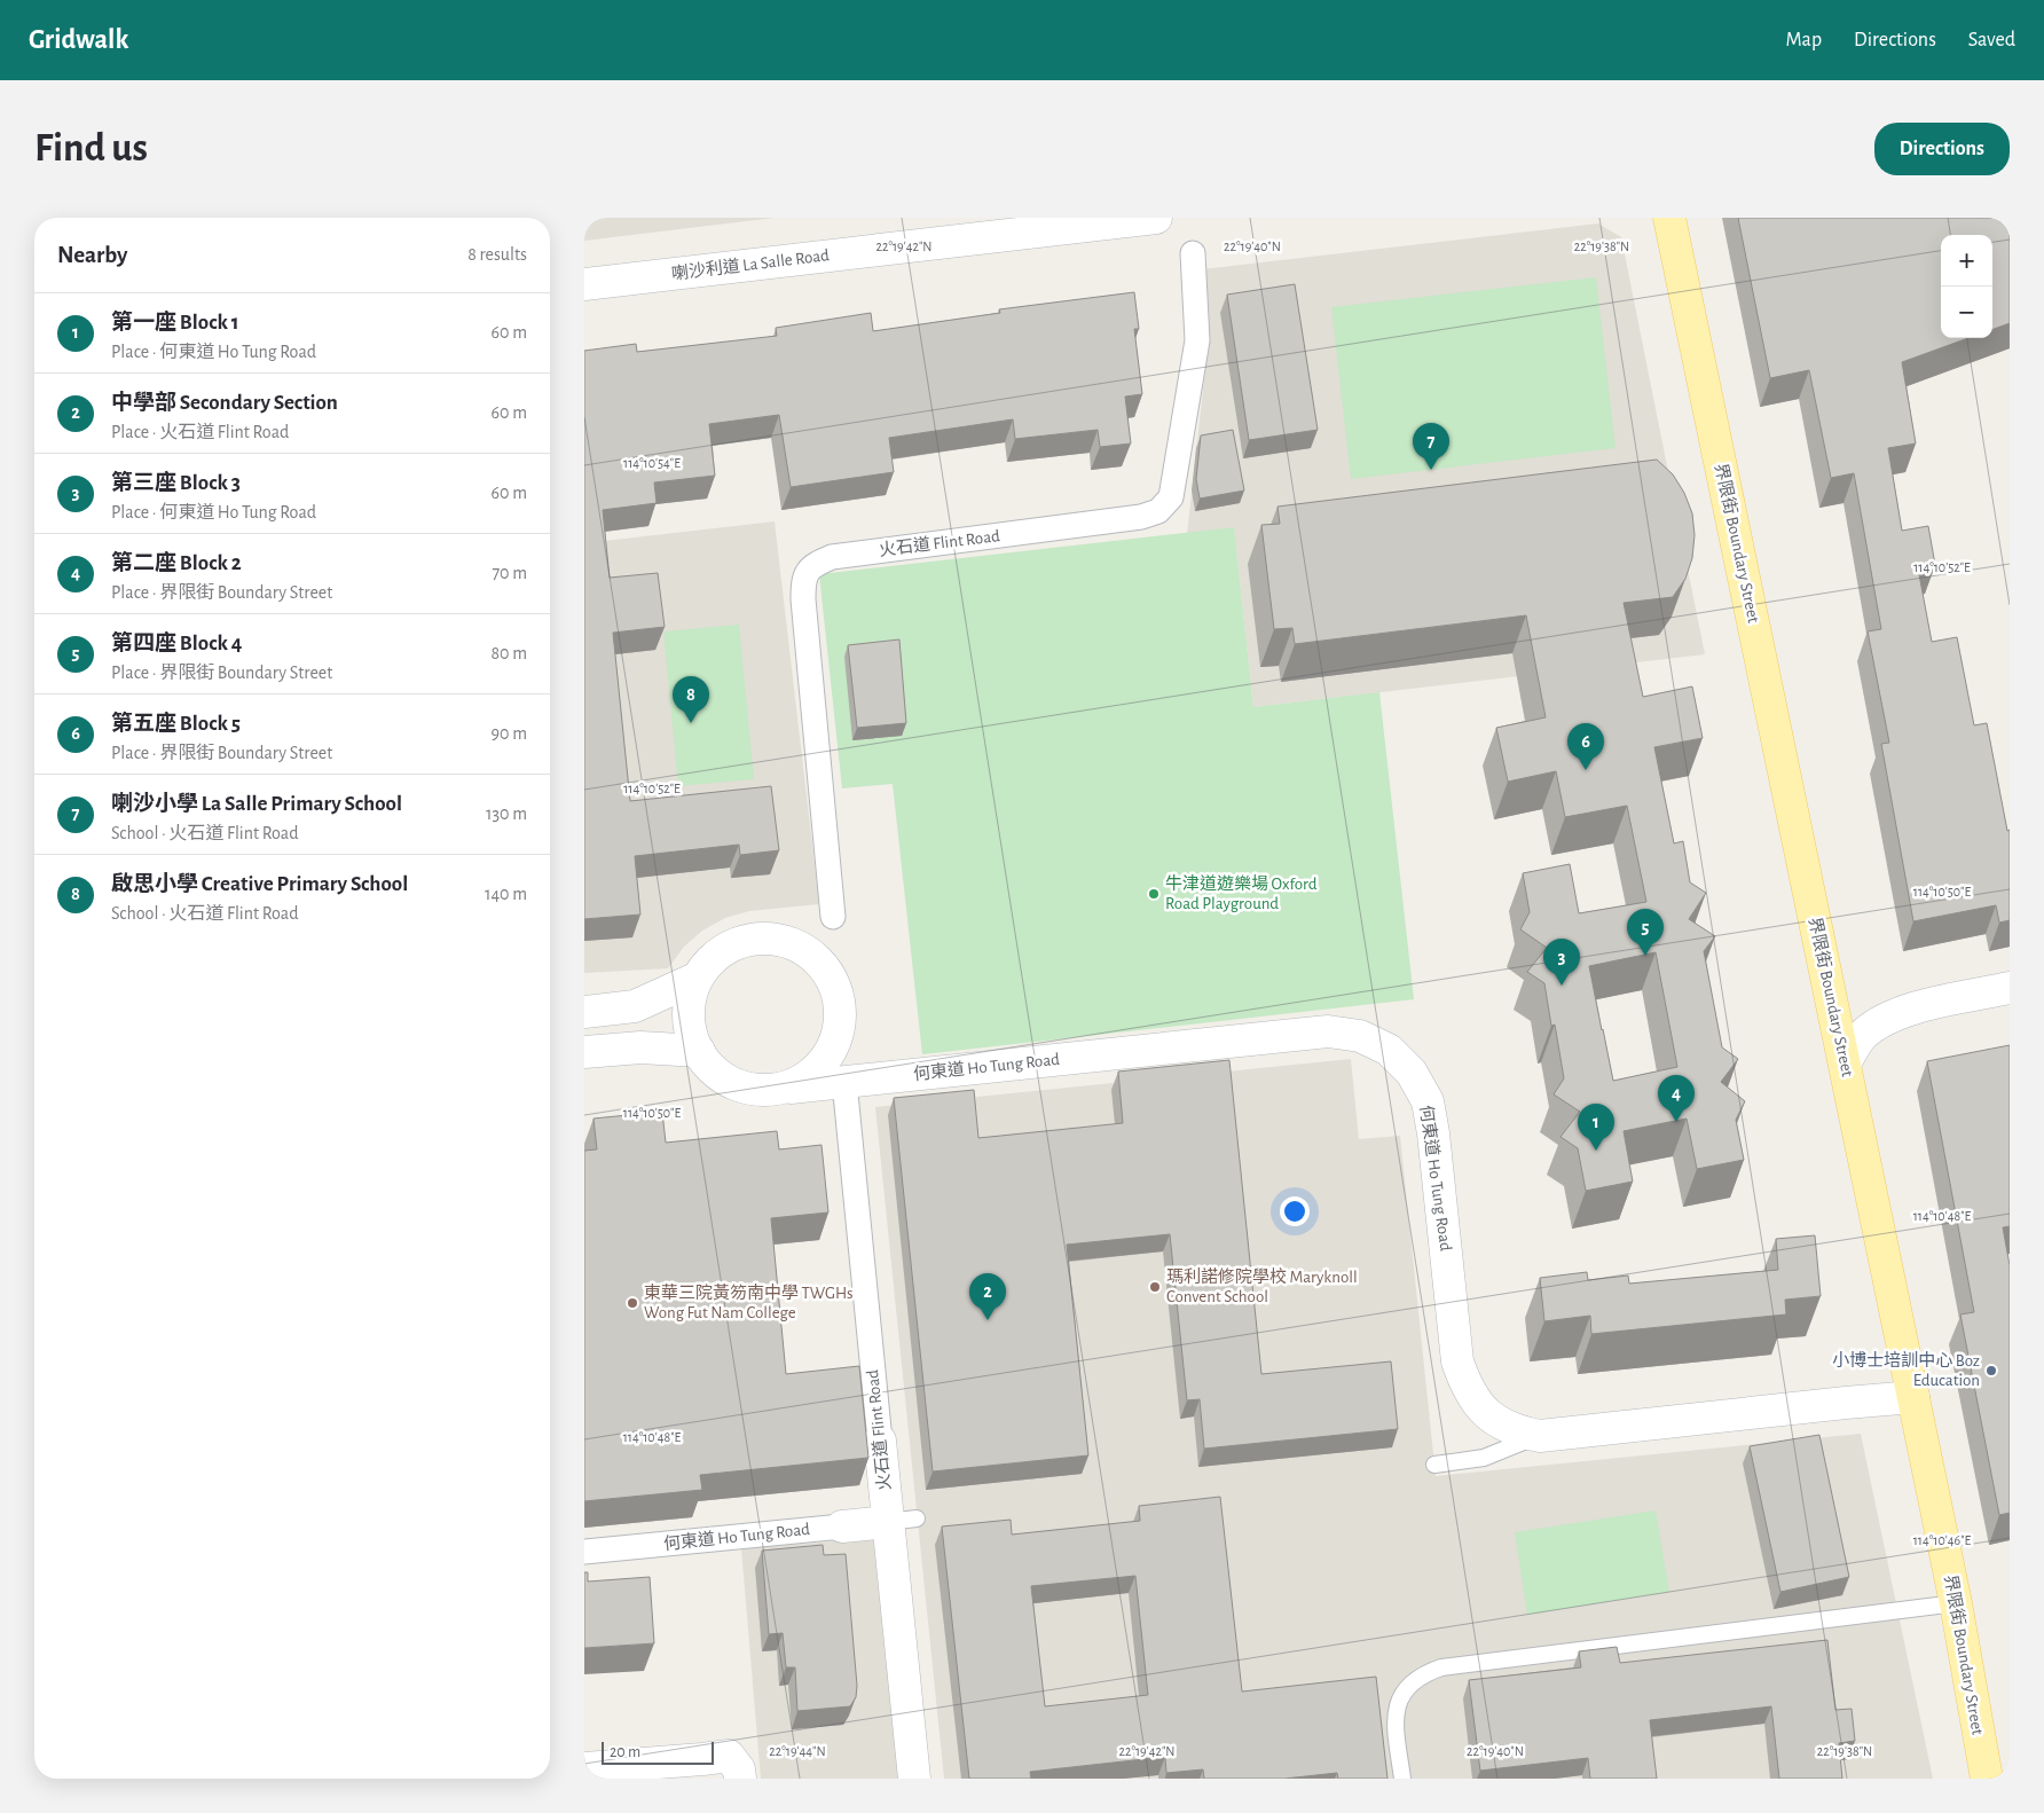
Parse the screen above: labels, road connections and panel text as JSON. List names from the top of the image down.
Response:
{
  "streets": {
    "main road": ["界限街 Boundary Street"],
    "street": ["喇沙利道 La Salle Road", "火石道 Flint Road", "何東道 Ho Tung Road"]
  },
  "crossings": [
    ["火石道 Flint Road", "何東道 Ho Tung Road"],
    ["界限街 Boundary Street", "何東道 Ho Tung Road"]
  ],
  "places": [
    "牛津道遊樂場 Oxford Road Playground",
    "瑪利諾修院學校 Maryknoll Convent School",
    "東華三院黃笏南中學 TWGHs Wong Fut Nam College",
    "小博士培訓中心 Boz Education"
  ],
  "scale_bar": "20 m",
  "page": {
    "header": "Gridwalk",
    "nav": ["Map", "Directions", "Saved"],
    "buttons": "Directions",
    "title": "Find us",
    "heading": ["Nearby", "8 results"],
    "map_buttons": ["+", "−"],
    "list": [
      {
        "mark": "1",
        "name": "第一座 Block 1",
        "note": "Place · 何東道 Ho Tung Road",
        "value": "60 m"
      },
      {
        "mark": "2",
        "name": "中學部 Secondary Section",
        "note": "Place · 火石道 Flint Road",
        "value": "60 m"
      },
      {
        "mark": "3",
        "name": "第三座 Block 3",
        "note": "Place · 何東道 Ho Tung Road",
        "value": "60 m"
      },
      {
        "mark": "4",
        "name": "第二座 Block 2",
        "note": "Place · 界限街 Boundary Street",
        "value": "70 m"
      },
      {
        "mark": "5",
        "name": "第四座 Block 4",
        "note": "Place · 界限街 Boundary Street",
        "value": "80 m"
      },
      {
        "mark": "6",
        "name": "第五座 Block 5",
        "note": "Place · 界限街 Boundary Street",
        "value": "90 m"
      },
      {
        "mark": "7",
        "name": "喇沙小學 La Salle Primary School",
        "note": "School · 火石道 Flint Road",
        "value": "130 m"
      },
      {
        "mark": "8",
        "name": "啟思小學 Creative Primary School",
        "note": "School · 火石道 Flint Road",
        "value": "140 m"
      }
    ],
    "pins": [
      "7",
      "8",
      "6",
      "5",
      "3",
      "4",
      "1",
      "2"
    ],
    "scale": "20 m"
  },
  "coordinates": [
    "22°19'42\"N",
    "22°19'40\"N",
    "22°19'38\"N",
    "114°10'54\"E",
    "114°10'52\"E",
    "114°10'50\"E",
    "114°10'48\"E",
    "114°10'46\"E",
    "22°19'44\"N"
  ]
}
